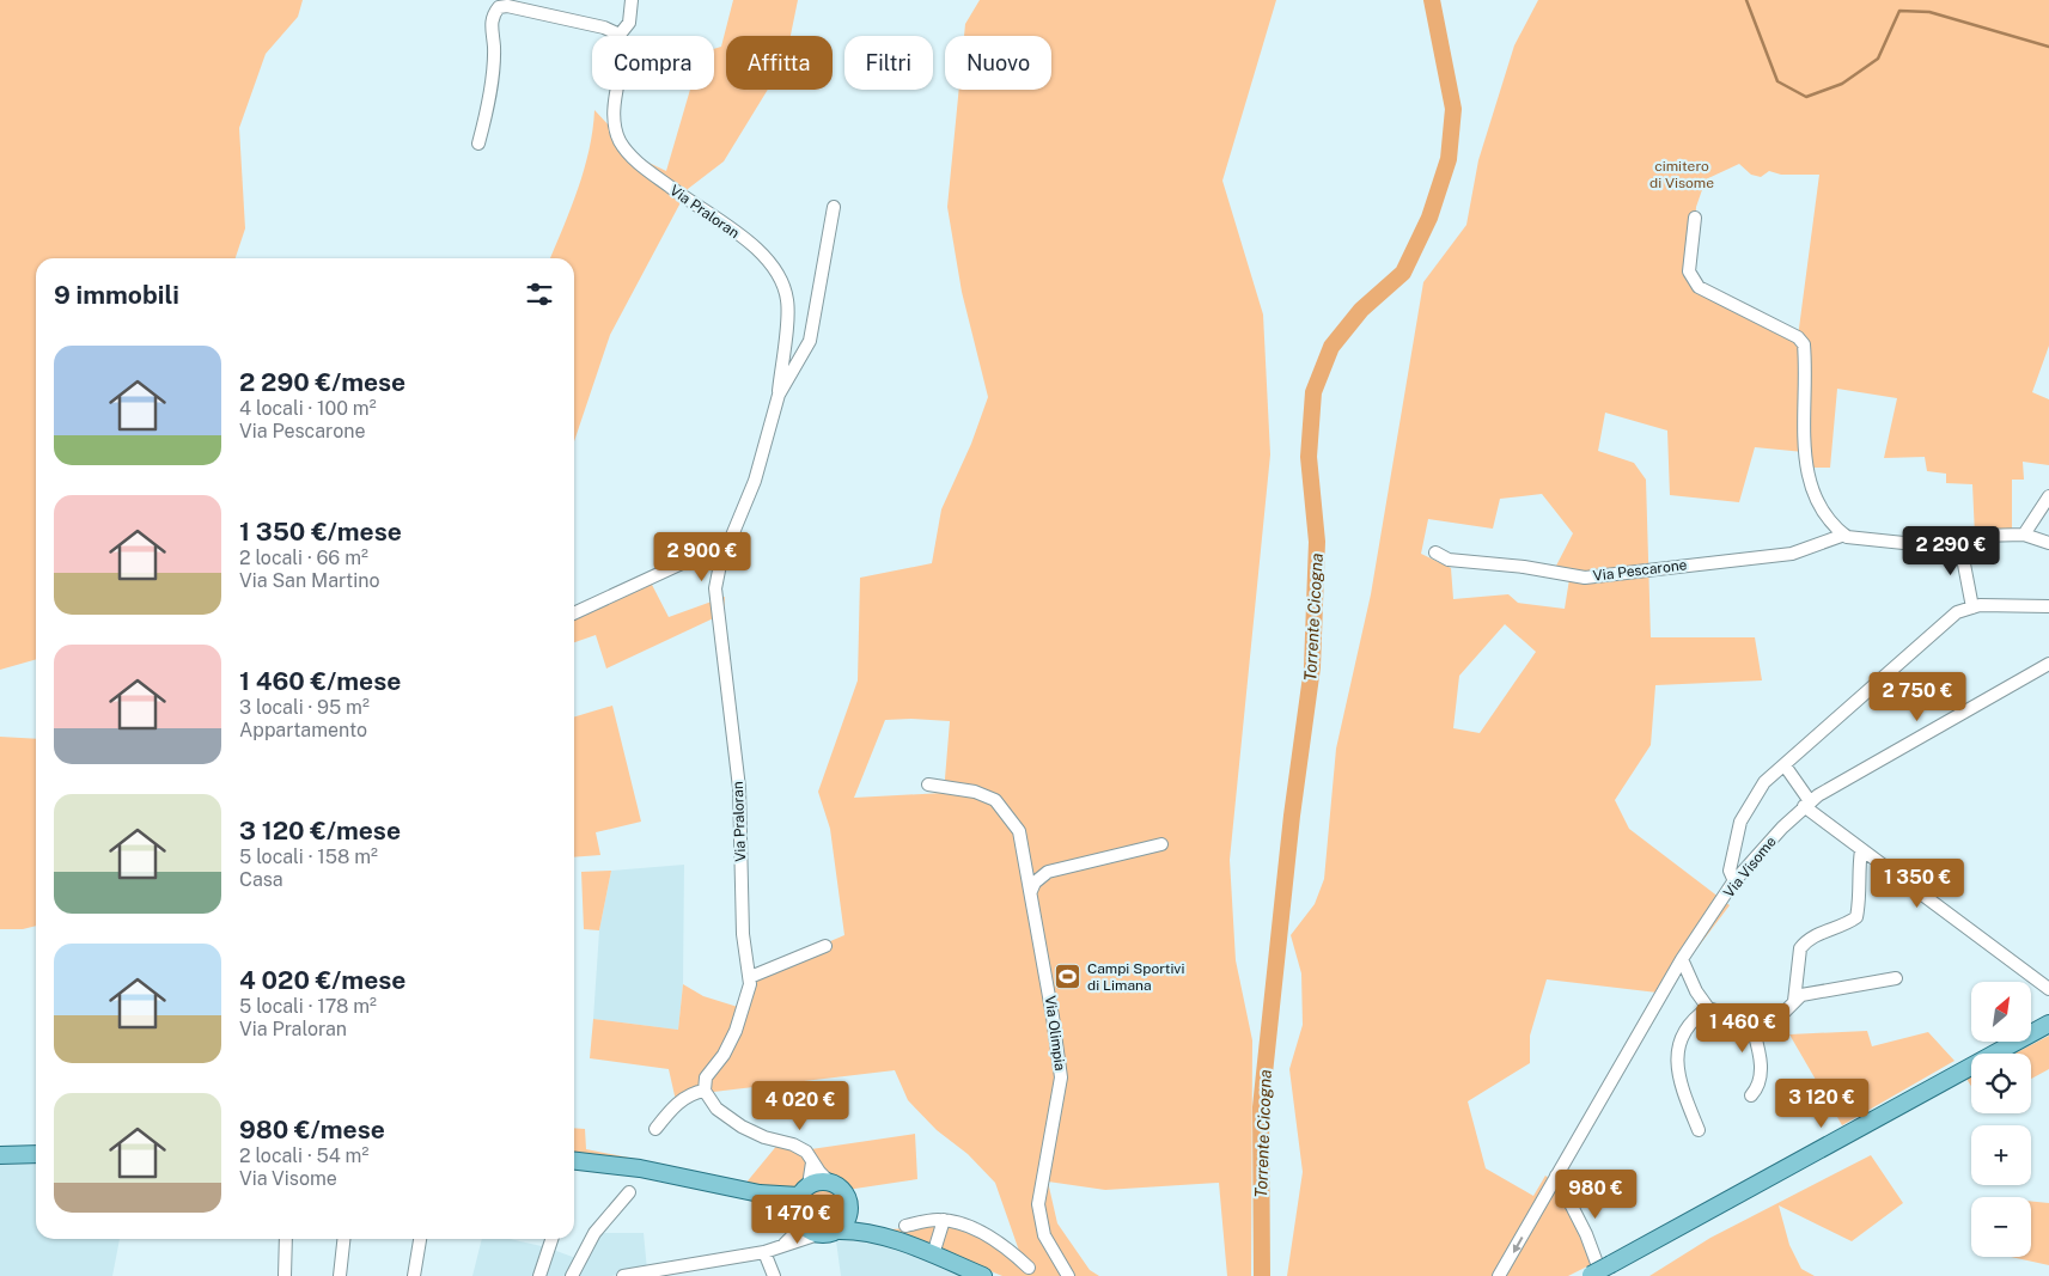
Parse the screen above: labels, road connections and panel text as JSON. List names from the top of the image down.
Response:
{
  "streets": {
    "street": [
      "Via Praloran",
      "Via Pescarone",
      "Via Visome",
      "Via Olimpia"
    ]
  },
  "water": ["Torrente Cicogna"],
  "parks": ["cimitero di Visome"],
  "places": {
    "sports": ["Campi Sportivi di Limana"]
  },
  "north": "top right",
  "page": {
    "chip": [
      "Compra",
      "Affitta",
      "Filtri",
      "Nuovo"
    ],
    "heading": "9 immobili",
    "list": [
      {
        "name": "2 290 €/mese",
        "note": "4 locali · 100 m² · Via Pescarone"
      },
      {
        "name": "1 350 €/mese",
        "note": "2 locali · 66 m² · Via San Martino"
      },
      {
        "name": "1 460 €/mese",
        "note": "3 locali · 95 m² · Appartamento"
      },
      {
        "name": "3 120 €/mese",
        "note": "5 locali · 158 m² · Casa"
      },
      {
        "name": "4 020 €/mese",
        "note": "5 locali · 178 m² · Via Praloran"
      },
      {
        "name": "980 €/mese",
        "note": "2 locali · 54 m² · Via Visome"
      }
    ],
    "price": [
      "2 290 €",
      "2 900 €",
      "2 750 €",
      "1 350 €",
      "1 460 €",
      "3 120 €",
      "4 020 €",
      "980 €",
      "1 470 €"
    ],
    "map_buttons": ["+", "−"]
  }
}
